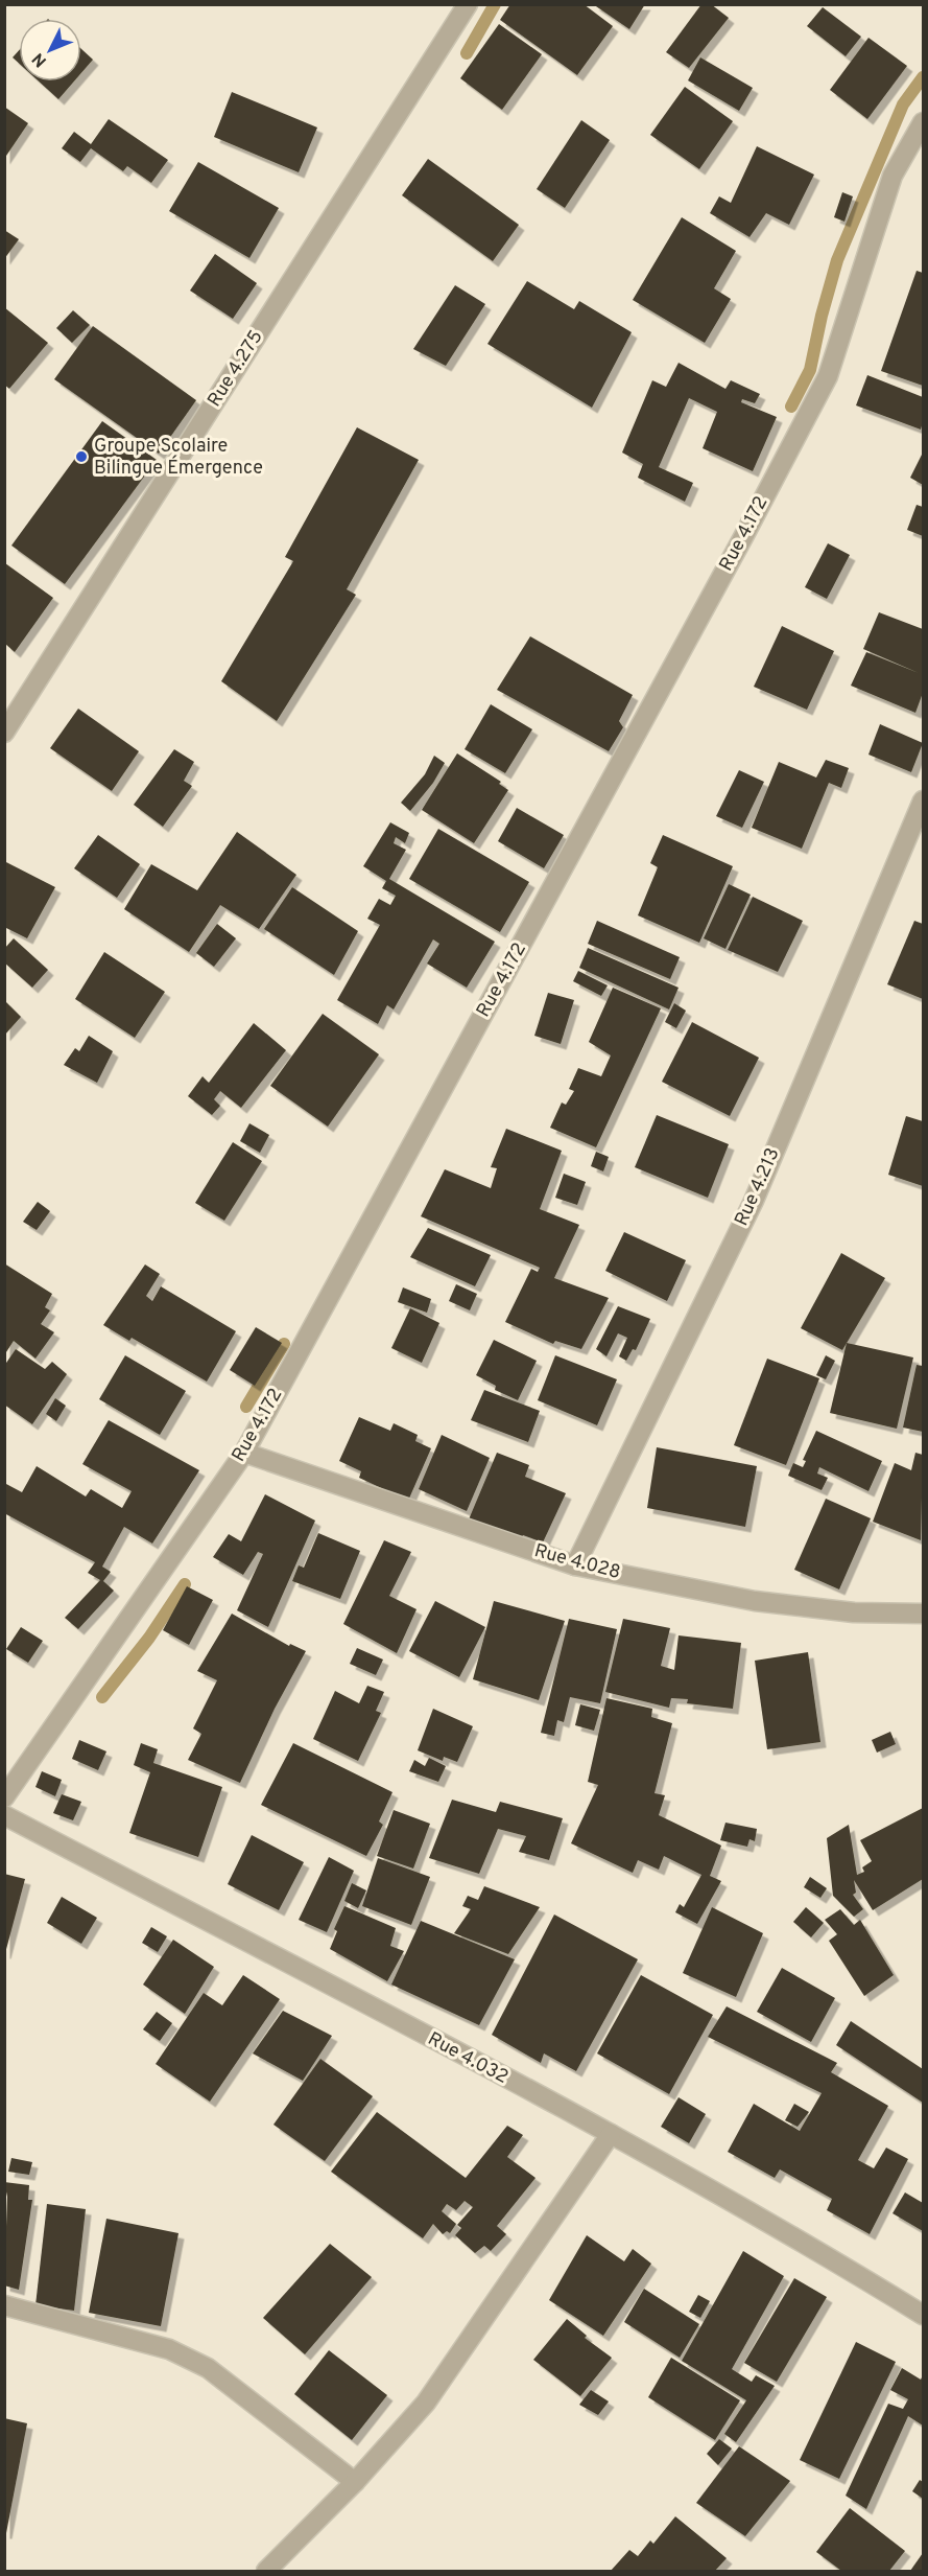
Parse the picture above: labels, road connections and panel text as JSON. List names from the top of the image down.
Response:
{
  "streets": {
    "street": [
      "Rue 4.275",
      "Rue 4.172",
      "Rue 4.213",
      "Rue 4.028",
      "Rue 4.032"
    ]
  },
  "crossings": [
    ["Rue 4.172", "Rue 4.028"],
    ["Rue 4.213", "Rue 4.028"]
  ],
  "places": ["Groupe Scolaire Bilingue Émergence"],
  "north": "bottom left"
}
